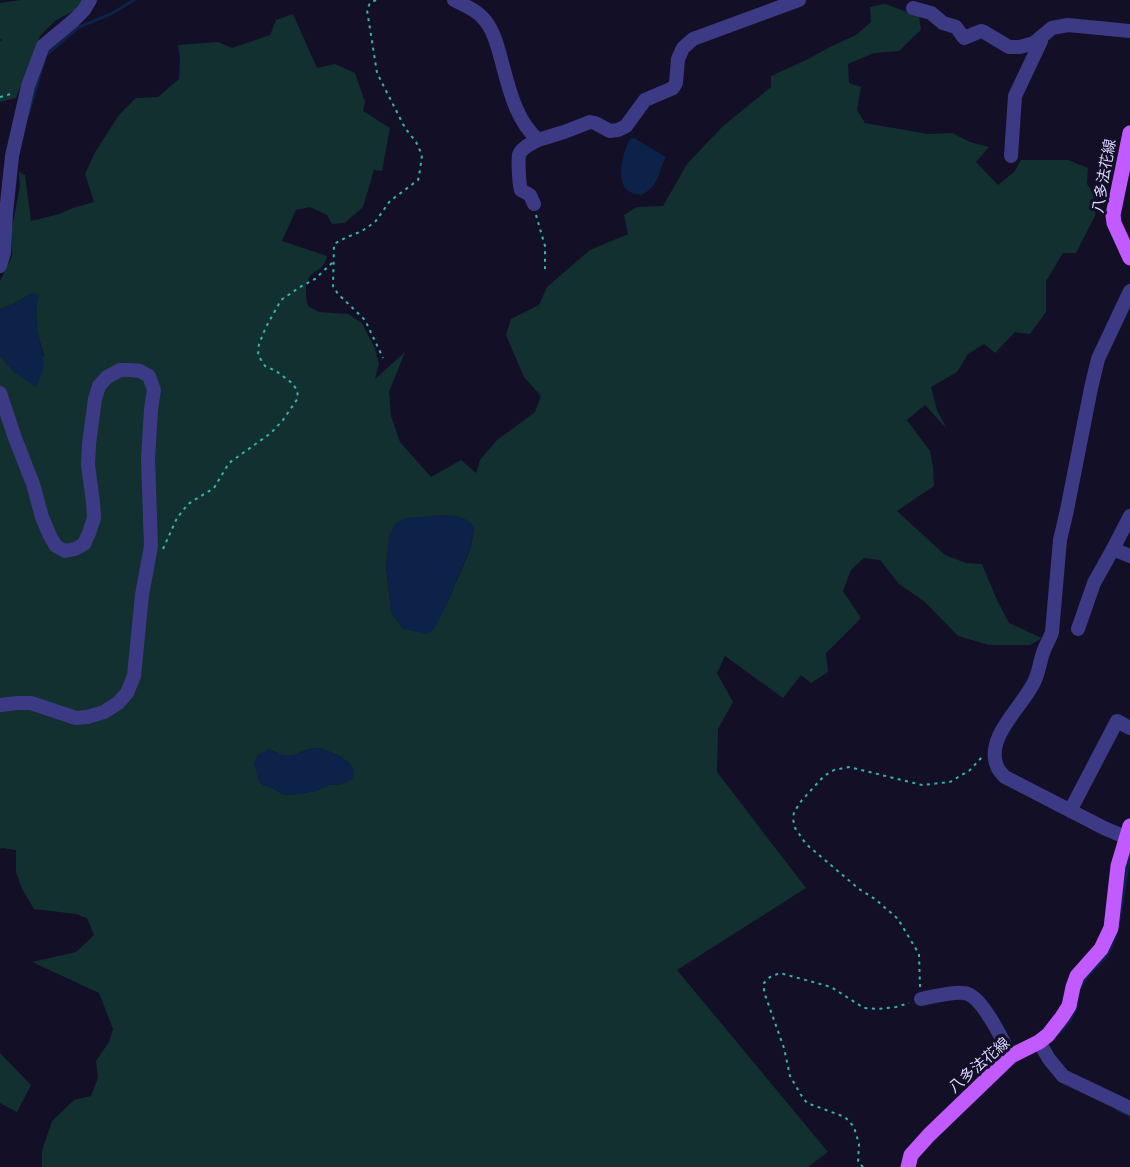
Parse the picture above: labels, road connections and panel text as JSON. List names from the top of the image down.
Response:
{
  "streets": {
    "main road": ["八多法花線"]
  }
}
